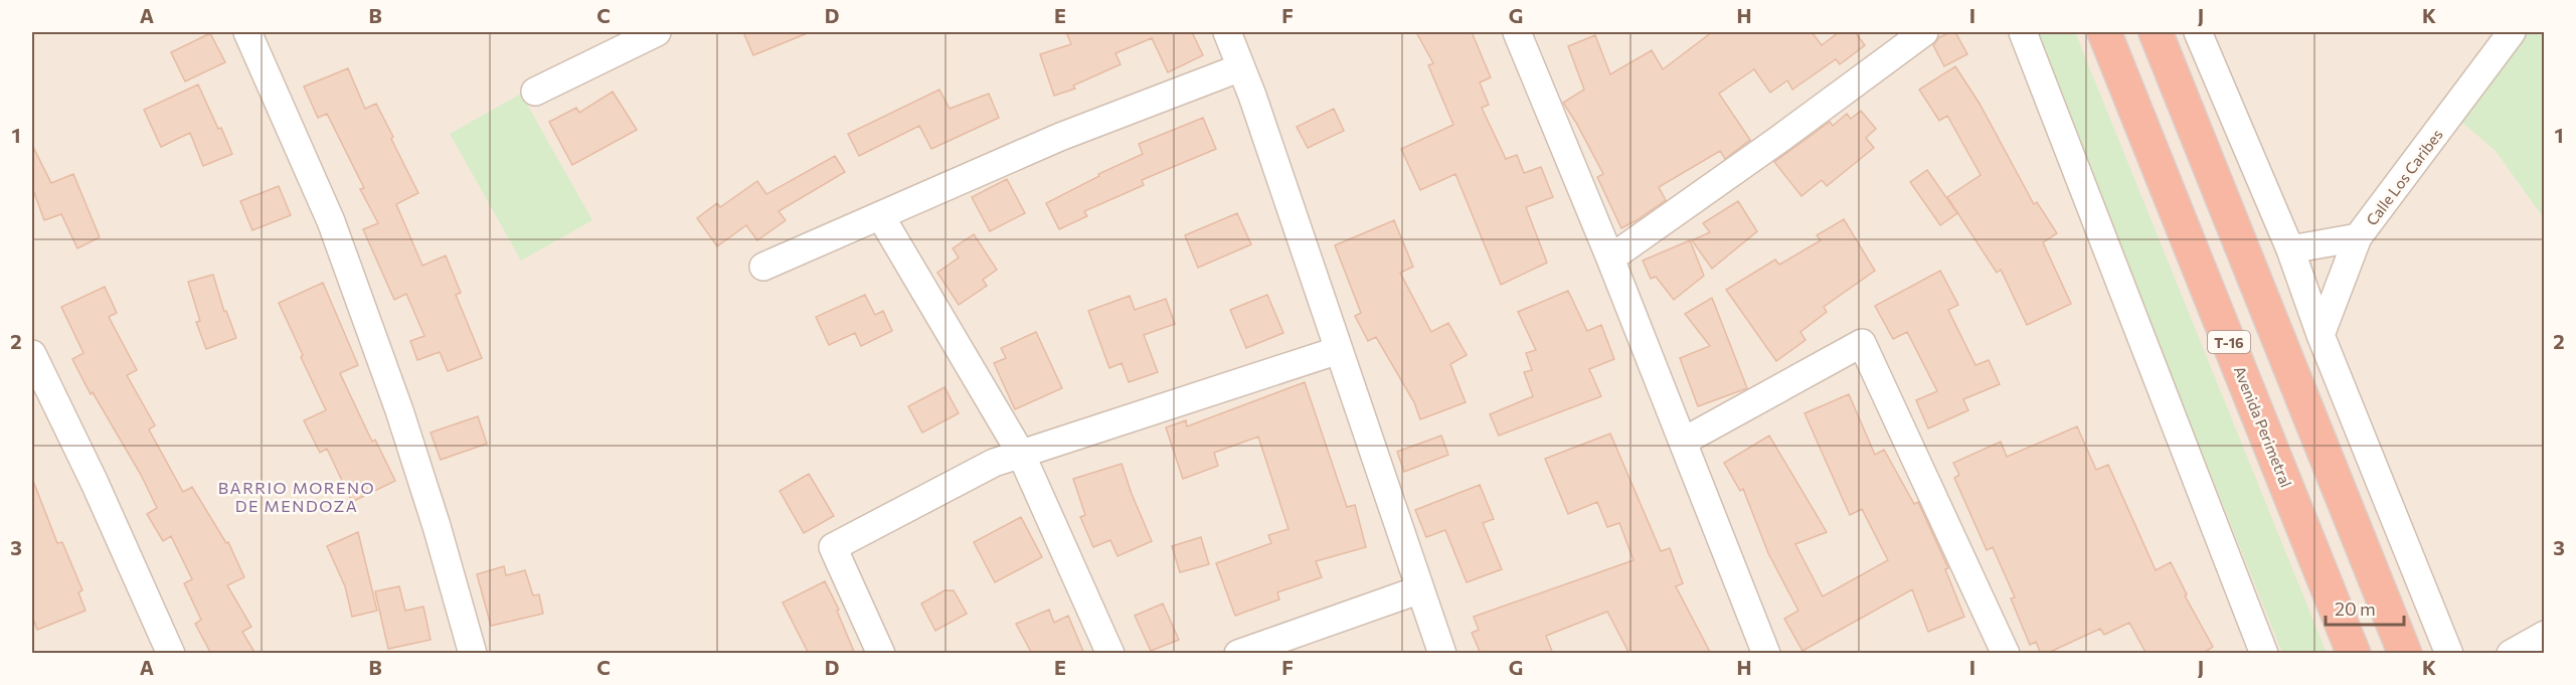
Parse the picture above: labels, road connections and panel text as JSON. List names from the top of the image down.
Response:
{
  "streets": {
    "highway": ["T-16", "Avenida Perimetral"],
    "street": ["Calle Los Caribes"]
  },
  "districts": ["BARRIO MORENO DE MENDOZA"],
  "scale_bar": "20 m",
  "grid": {
    "columns": [
      "A",
      "B",
      "C",
      "D",
      "E",
      "F",
      "G",
      "H",
      "I",
      "J",
      "K"
    ],
    "rows": ["1", "2", "3"]
  }
}
